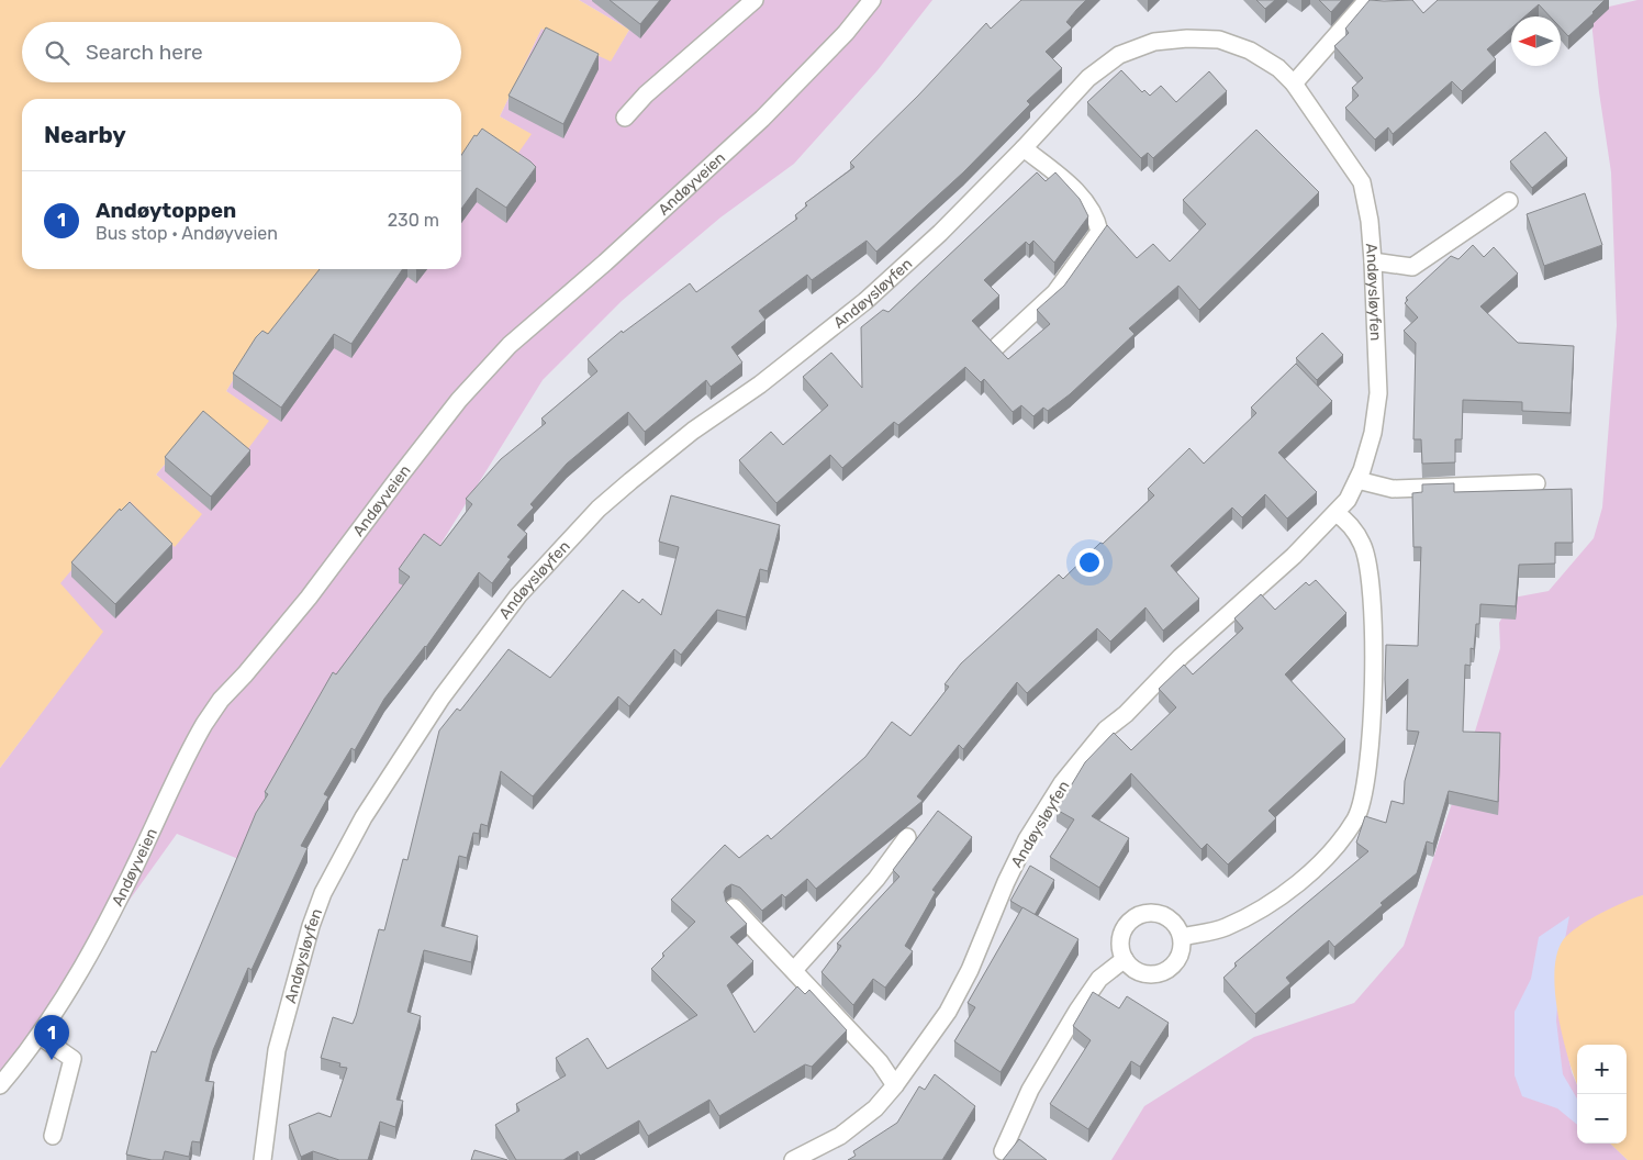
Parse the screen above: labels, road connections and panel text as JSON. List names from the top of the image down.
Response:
{
  "streets": {
    "street": ["Andøyveien", "Andøysløyfen"]
  },
  "north": "left",
  "page": {
    "search": "Search here",
    "heading": "Nearby",
    "list": [
      {
        "mark": "1",
        "name": "Andøytoppen",
        "note": "Bus stop · Andøyveien",
        "value": "230 m"
      }
    ],
    "pins": "1",
    "map_buttons": ["+", "−"]
  }
}
